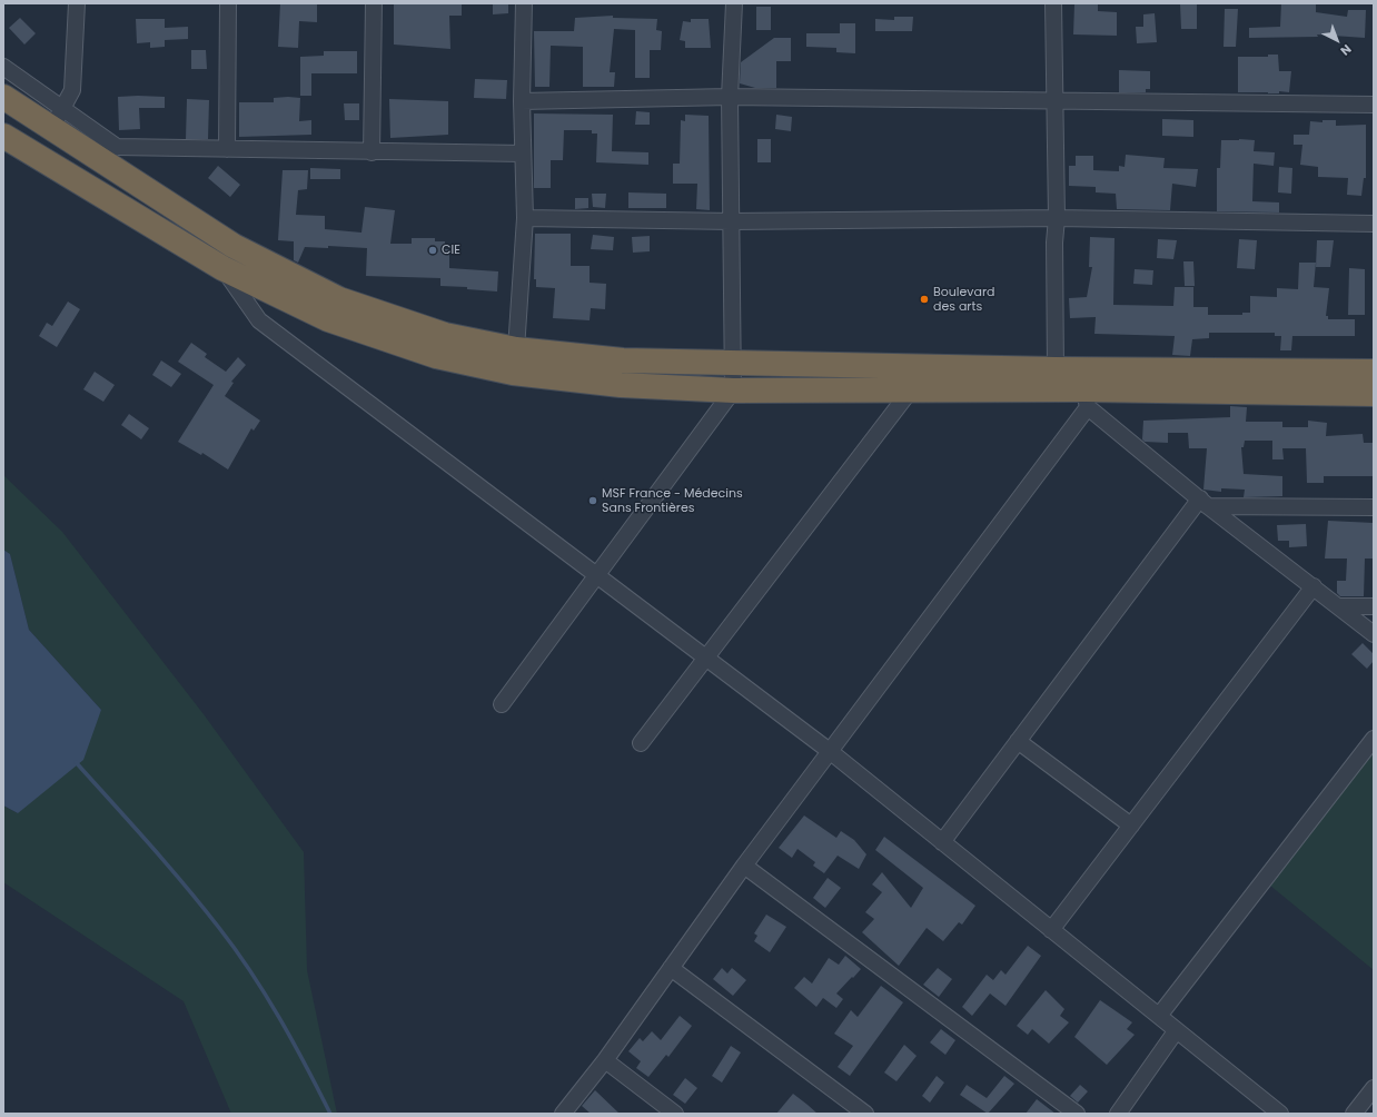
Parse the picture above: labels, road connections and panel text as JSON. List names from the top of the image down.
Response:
{
  "places": ["CIE", "Boulevard des arts", "MSF France - Médecins Sans Frontières"],
  "north": "bottom right"
}
